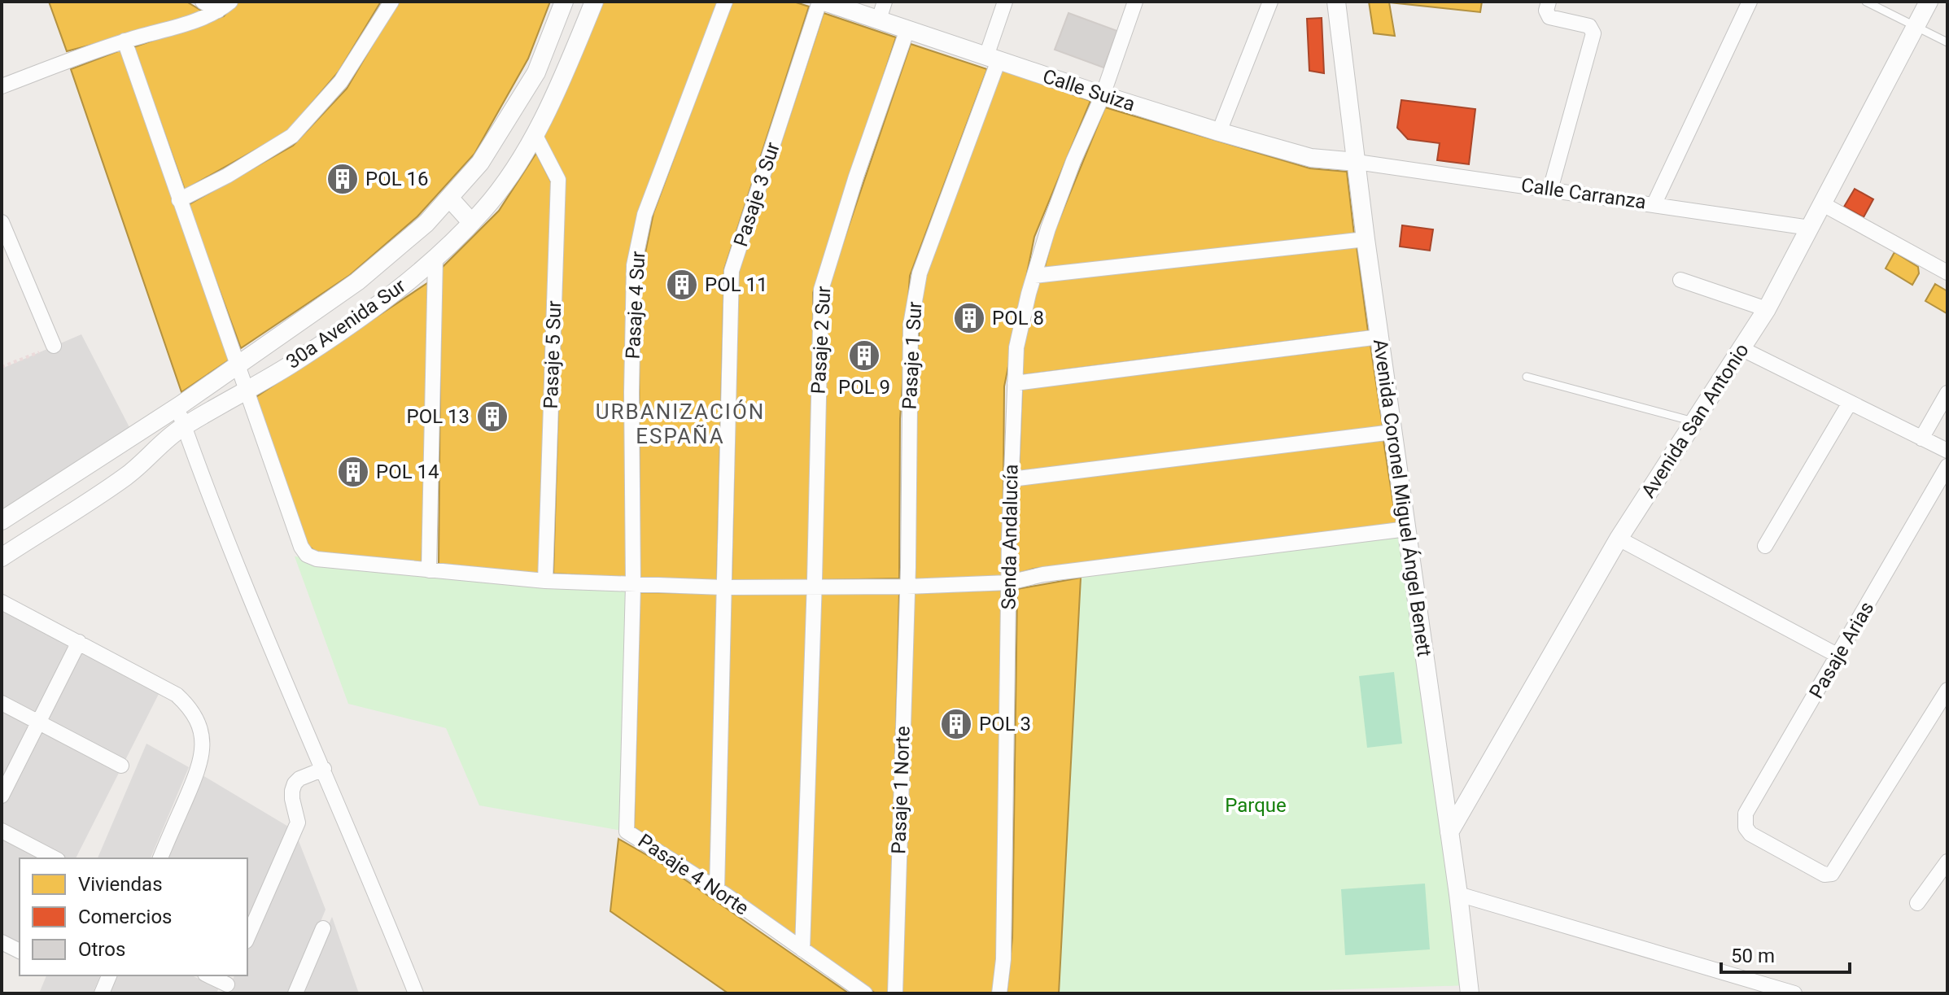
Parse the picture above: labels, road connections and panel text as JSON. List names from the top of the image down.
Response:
{
  "streets": {
    "street": [
      "Calle Suiza",
      "Calle Carranza",
      "Pasaje 3 Sur",
      "Pasaje 4 Sur",
      "30a Avenida Sur",
      "Pasaje 2 Sur",
      "Pasaje 5 Sur",
      "Pasaje 1 Sur",
      "Avenida San Antonio",
      "Avenida Coronel Miguel Ángel Benett",
      "Senda Andalucía",
      "Pasaje Arias",
      "Pasaje 1 Norte",
      "Pasaje 4 Norte"
    ]
  },
  "crossings": [
    ["Calle Suiza", "Calle Carranza"],
    ["Calle Suiza", "Pasaje 2 Sur"],
    ["Calle Suiza", "Pasaje 1 Sur"],
    ["Calle Suiza", "Avenida Coronel Miguel Ángel Benett"],
    ["Calle Suiza", "Senda Andalucía"],
    ["Calle Carranza", "Avenida San Antonio"],
    ["Calle Carranza", "Avenida Coronel Miguel Ángel Benett"],
    ["Pasaje 3 Sur", "Pasaje 4 Norte"],
    ["Pasaje 4 Sur", "Pasaje 4 Norte"],
    ["30a Avenida Sur", "Pasaje 5 Sur"],
    ["Pasaje 2 Sur", "Pasaje 4 Norte"],
    ["Pasaje 1 Sur", "Pasaje 1 Norte"],
    ["Avenida San Antonio", "Avenida Coronel Miguel Ángel Benett"]
  ],
  "districts": ["URBANIZACIÓN ESPAÑA"],
  "parks": ["Parque"],
  "places": {
    "building": [
      "POL 16",
      "POL 11",
      "POL 8",
      "POL 9",
      "POL 13",
      "POL 14",
      "POL 3"
    ]
  },
  "legend": ["Viviendas", "Comercios", "Otros"],
  "scale_bar": "50 m"
}
